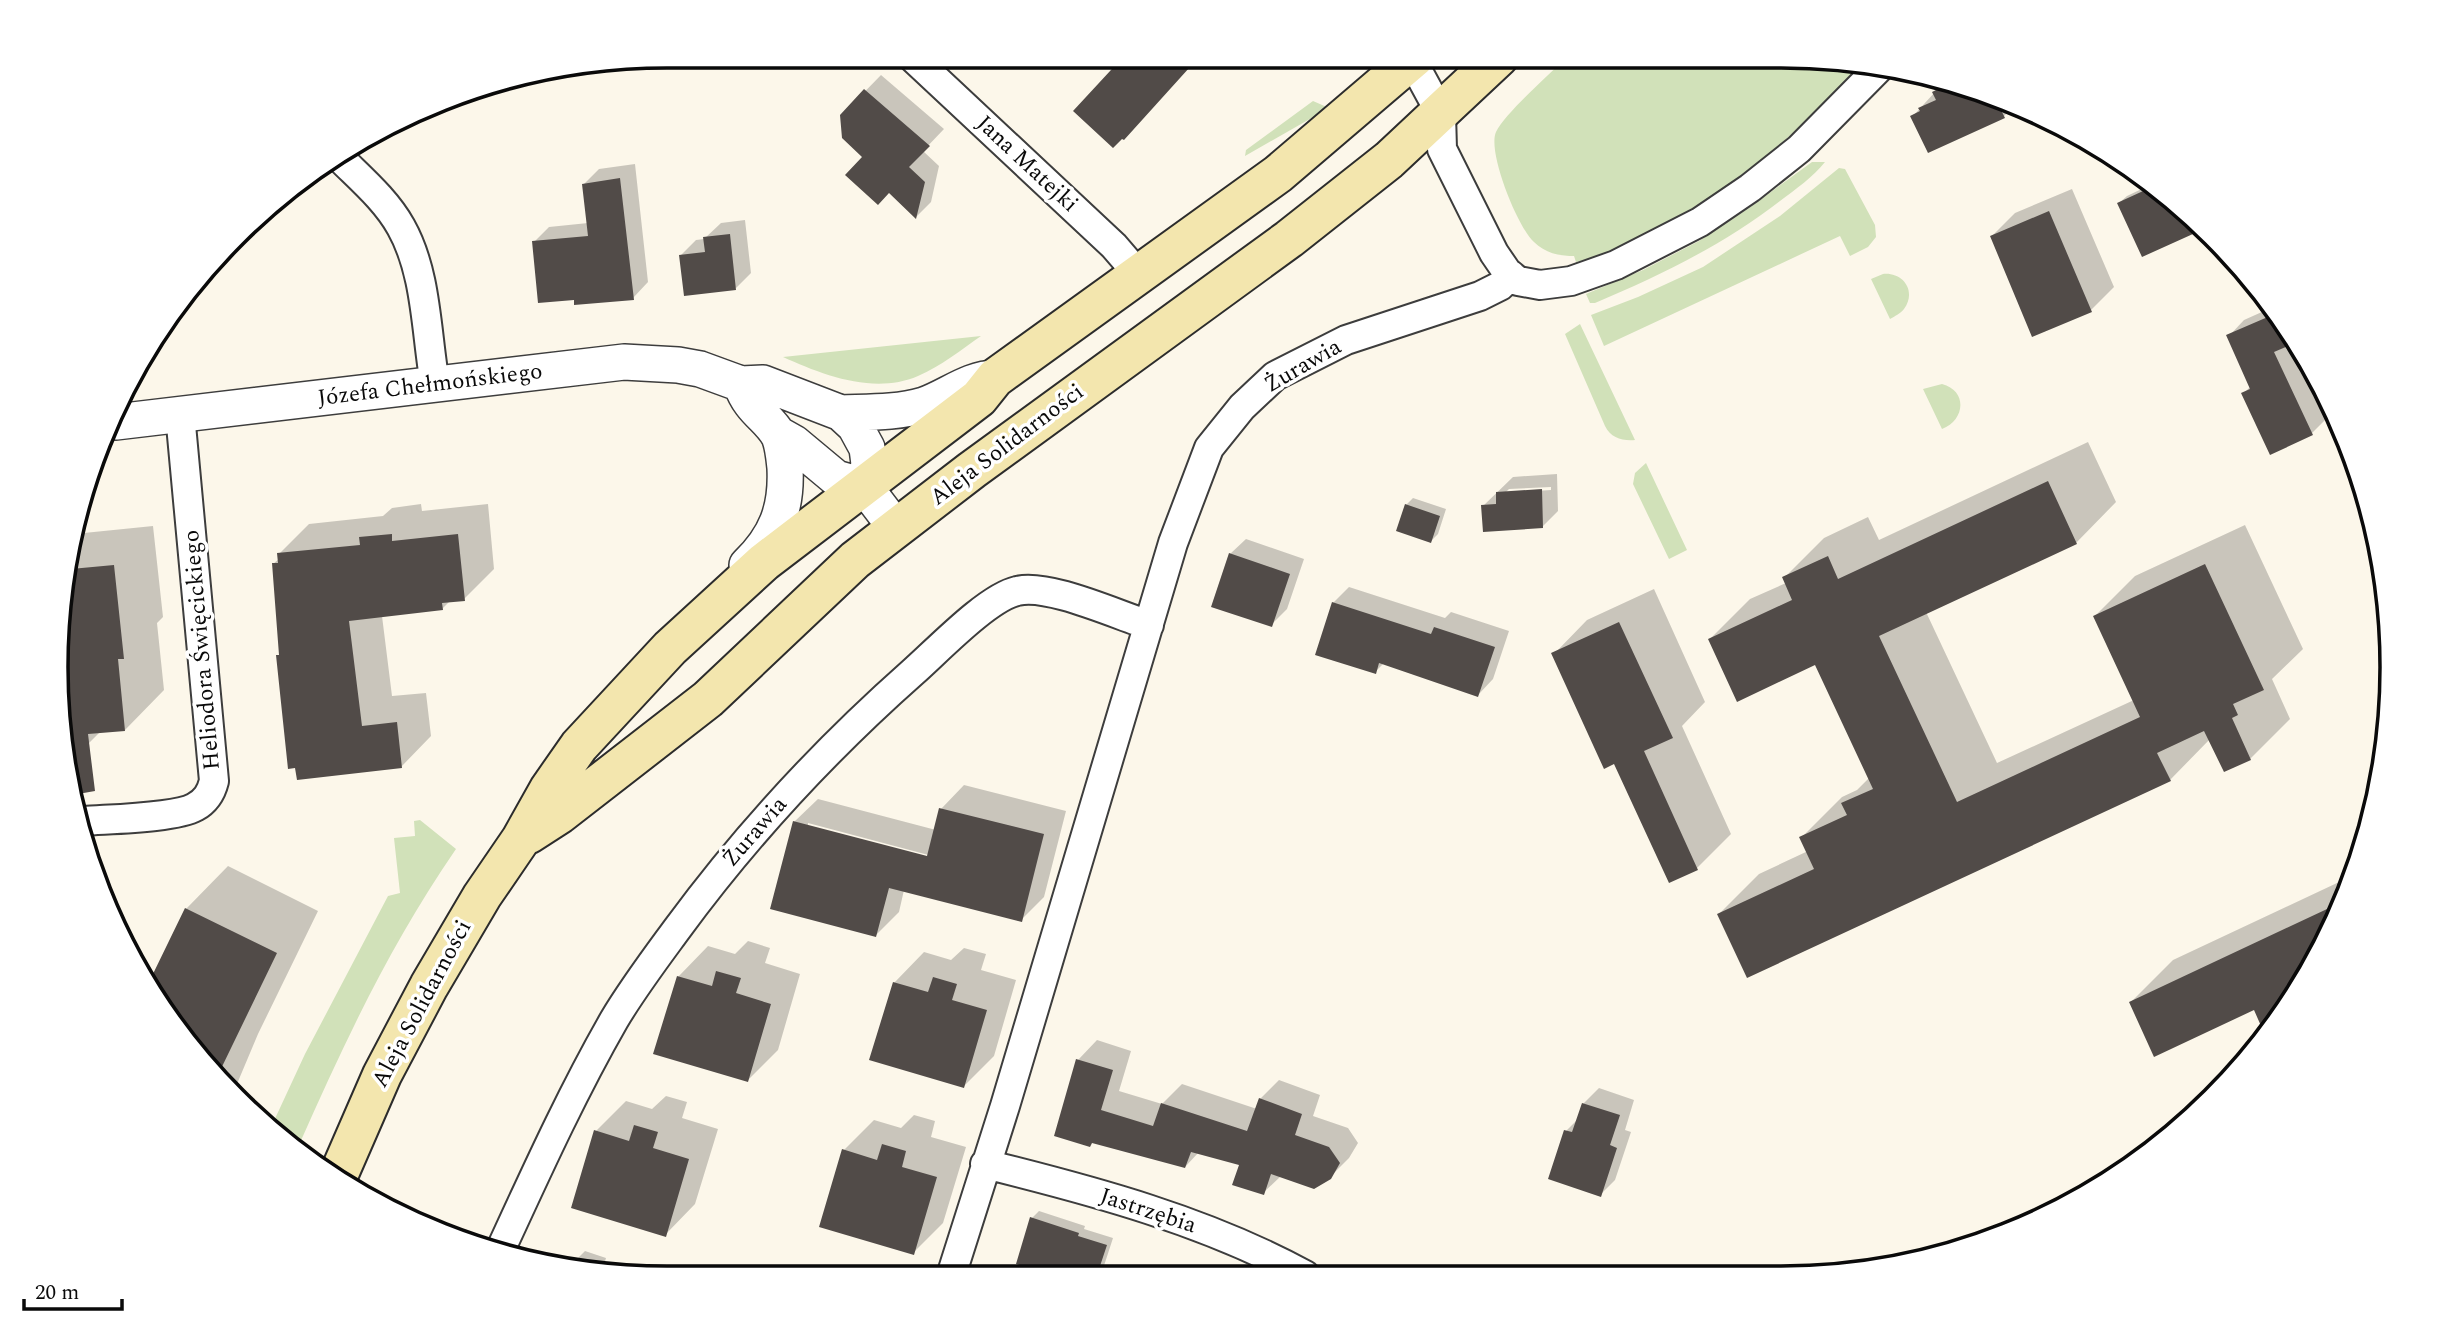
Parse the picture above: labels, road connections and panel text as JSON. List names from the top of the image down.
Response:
{
  "streets": {
    "main road": ["Aleja Solidarności"],
    "street": [
      "Jana Matejki",
      "Żurawia",
      "Józefa Chełmońskiego",
      "Heliodora Święcickiego",
      "Jastrzębia"
    ]
  },
  "crossings": [
    ["Jana Matejki", "Aleja Solidarności"],
    ["Żurawia", "Jastrzębia"],
    ["Józefa Chełmońskiego", "Aleja Solidarności"],
    ["Józefa Chełmońskiego", "Heliodora Święcickiego"]
  ],
  "scale_bar": "20 m"
}
